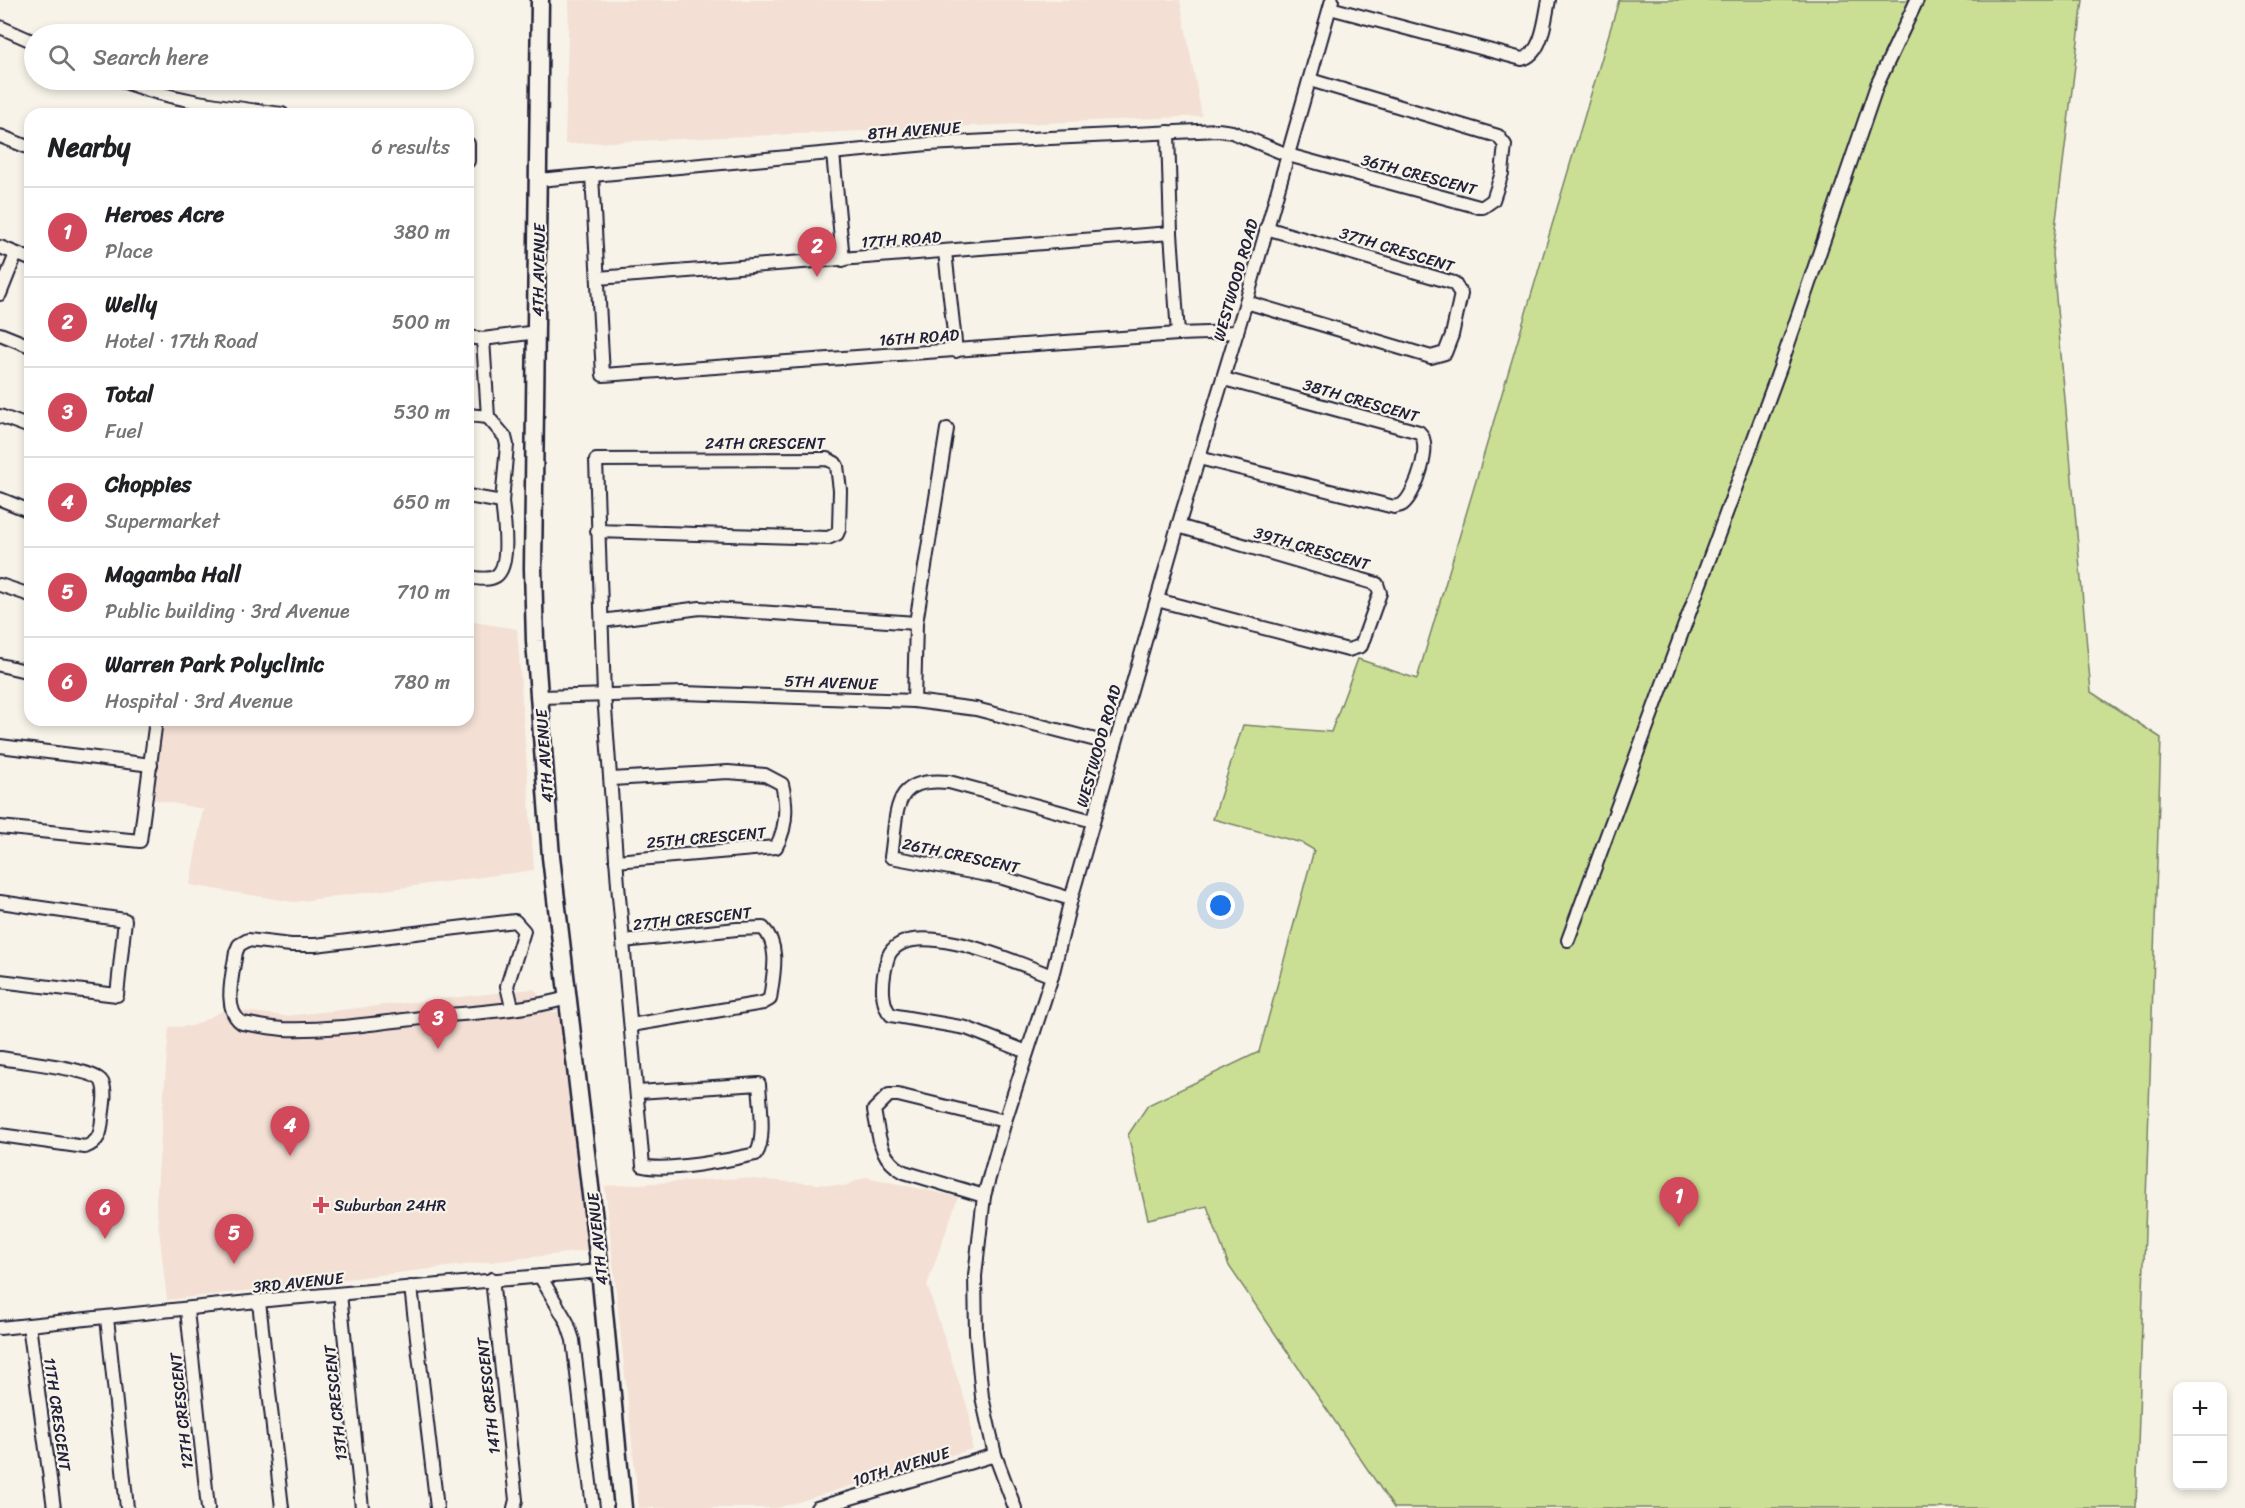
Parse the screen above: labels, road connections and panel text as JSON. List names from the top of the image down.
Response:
{
  "streets": {
    "street": [
      "8TH AVENUE",
      "36TH CRESCENT",
      "17TH ROAD",
      "37TH CRESCENT",
      "4TH AVENUE",
      "WESTWOOD ROAD",
      "16TH ROAD",
      "38TH CRESCENT",
      "24TH CRESCENT",
      "39TH CRESCENT",
      "5TH AVENUE",
      "25TH CRESCENT",
      "26TH CRESCENT",
      "27TH CRESCENT",
      "3RD AVENUE",
      "14TH CRESCENT",
      "13TH CRESCENT",
      "12TH CRESCENT",
      "11TH CRESCENT",
      "10TH AVENUE"
    ]
  },
  "crossings": [
    ["8TH AVENUE", "36TH CRESCENT"],
    ["8TH AVENUE", "4TH AVENUE"],
    ["8TH AVENUE", "WESTWOOD ROAD"],
    ["36TH CRESCENT", "WESTWOOD ROAD"],
    ["17TH ROAD", "16TH ROAD"],
    ["37TH CRESCENT", "WESTWOOD ROAD"],
    ["4TH AVENUE", "5TH AVENUE"],
    ["4TH AVENUE", "3RD AVENUE"],
    ["WESTWOOD ROAD", "16TH ROAD"],
    ["WESTWOOD ROAD", "38TH CRESCENT"],
    ["WESTWOOD ROAD", "39TH CRESCENT"],
    ["WESTWOOD ROAD", "5TH AVENUE"],
    ["WESTWOOD ROAD", "26TH CRESCENT"],
    ["WESTWOOD ROAD", "10TH AVENUE"],
    ["3RD AVENUE", "14TH CRESCENT"],
    ["3RD AVENUE", "13TH CRESCENT"],
    ["3RD AVENUE", "12TH CRESCENT"],
    ["3RD AVENUE", "11TH CRESCENT"]
  ],
  "places": {
    "health": ["Suburban 24HR"]
  },
  "page": {
    "search": "Search here",
    "heading": ["Nearby", "6 results"],
    "list": [
      {
        "mark": "1",
        "name": "Heroes Acre",
        "note": "Place",
        "value": "380 m"
      },
      {
        "mark": "2",
        "name": "Welly",
        "note": "Hotel · 17th Road",
        "value": "500 m"
      },
      {
        "mark": "3",
        "name": "Total",
        "note": "Fuel",
        "value": "530 m"
      },
      {
        "mark": "4",
        "name": "Choppies",
        "note": "Supermarket",
        "value": "650 m"
      },
      {
        "mark": "5",
        "name": "Magamba Hall",
        "note": "Public building · 3rd Avenue",
        "value": "710 m"
      },
      {
        "mark": "6",
        "name": "Warren Park Polyclinic",
        "note": "Hospital · 3rd Avenue",
        "value": "780 m"
      }
    ],
    "pins": [
      "2",
      "3",
      "4",
      "1",
      "6",
      "5"
    ],
    "map_buttons": ["+", "−"]
  }
}
